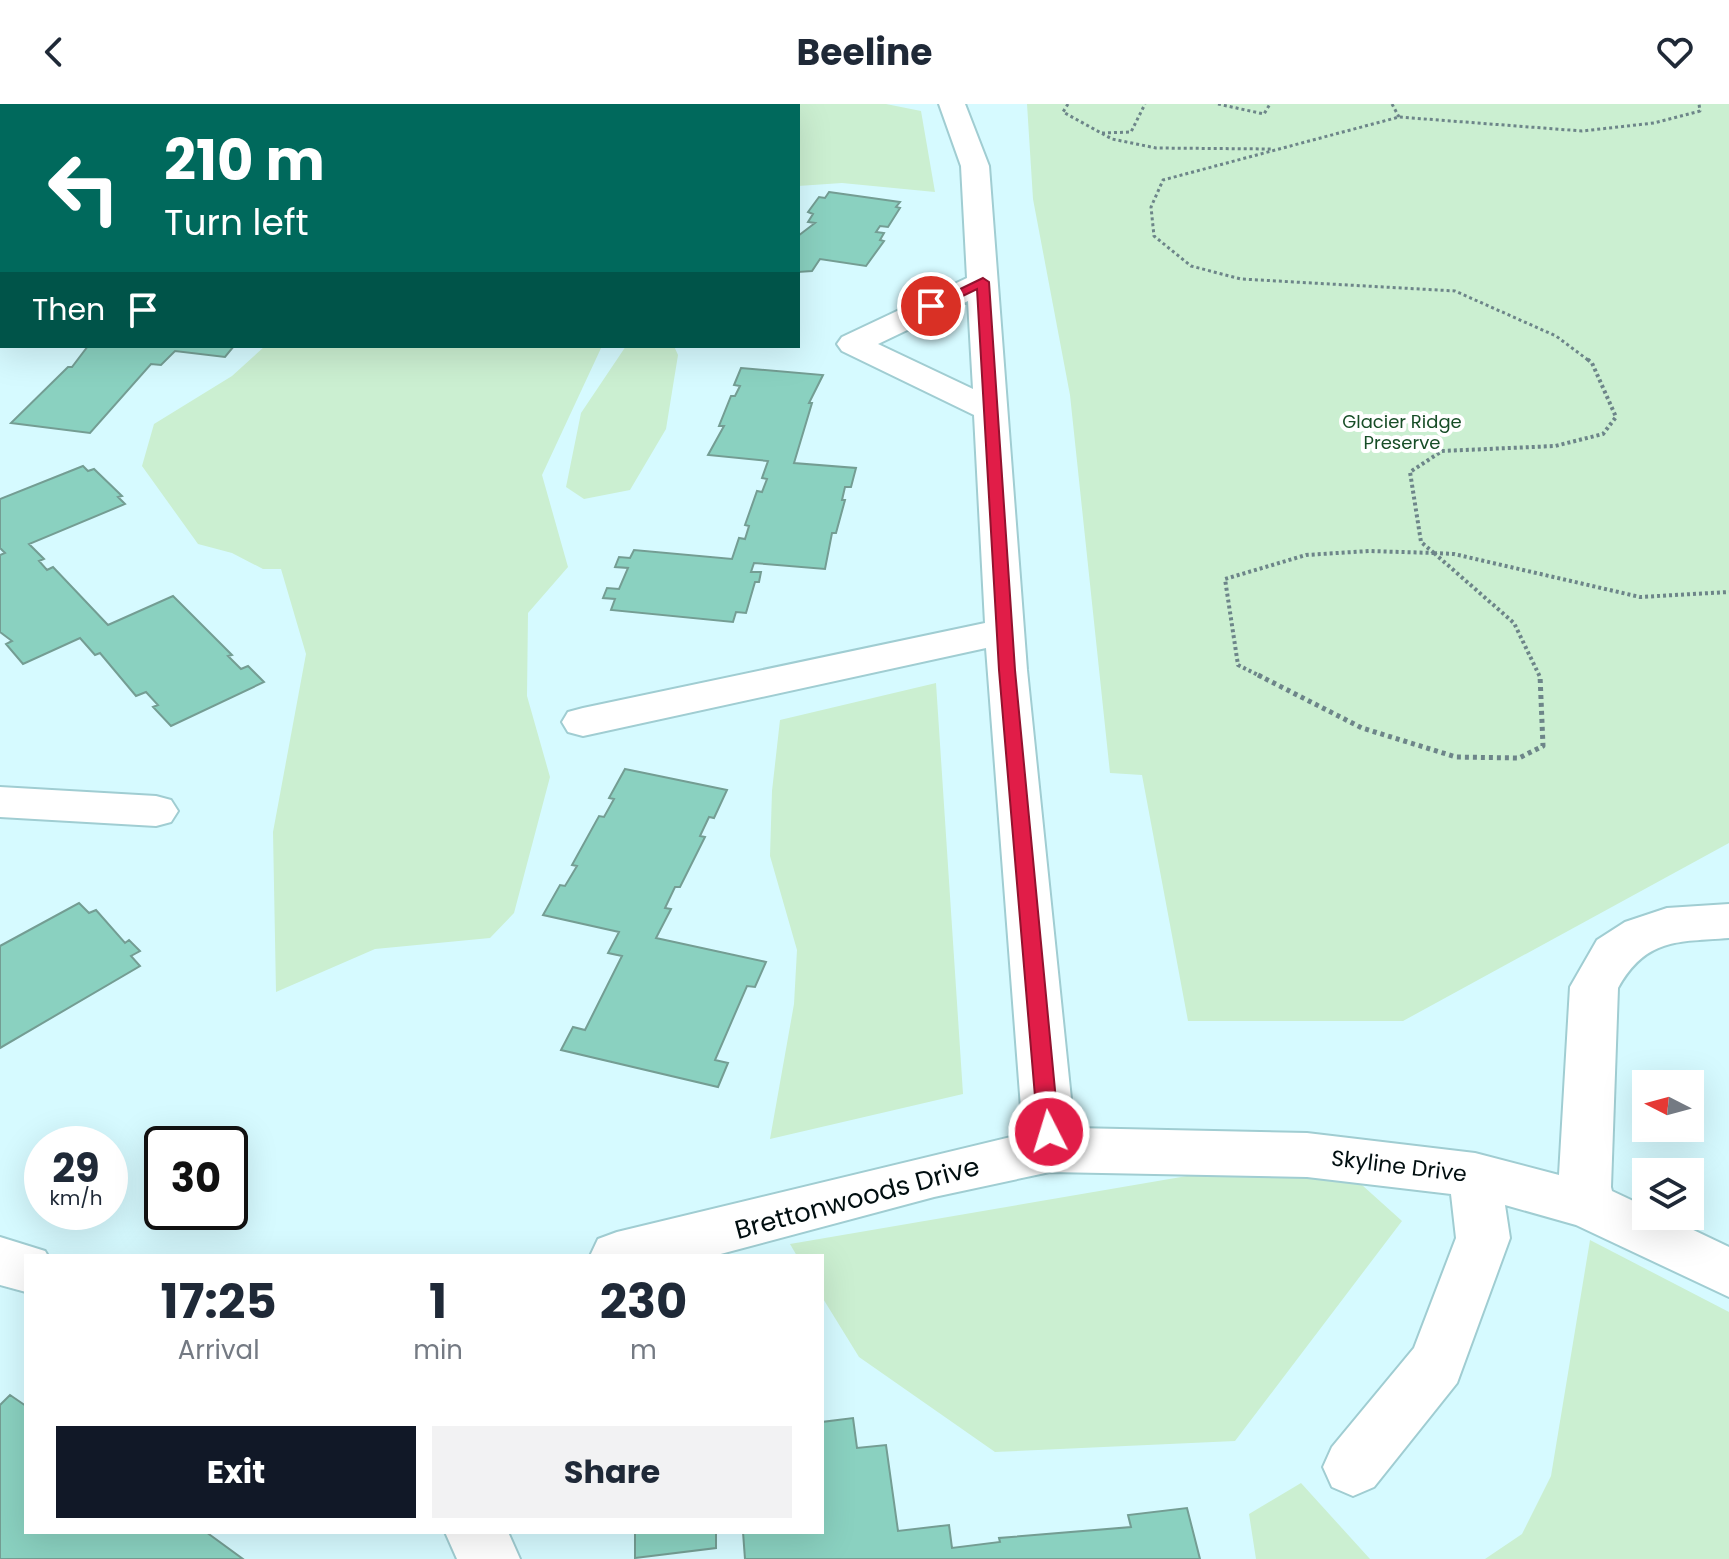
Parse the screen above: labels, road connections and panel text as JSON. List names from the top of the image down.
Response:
{
  "streets": {
    "street": ["Skyline Drive", "Brettonwoods Drive"]
  },
  "crossings": [
    ["Skyline Drive", "Brettonwoods Drive"]
  ],
  "parks": ["Glacier Ridge Preserve"],
  "north": "left",
  "page": {
    "header": "Beeline",
    "turn": ["210 m", "Turn left"],
    "then": "Then",
    "speed": "29 km/h",
    "limit": "30",
    "eta": [
      "17:25",
      "Arrival",
      "1",
      "min",
      "230",
      "m"
    ],
    "buttons": ["Exit", "Share"]
  }
}
